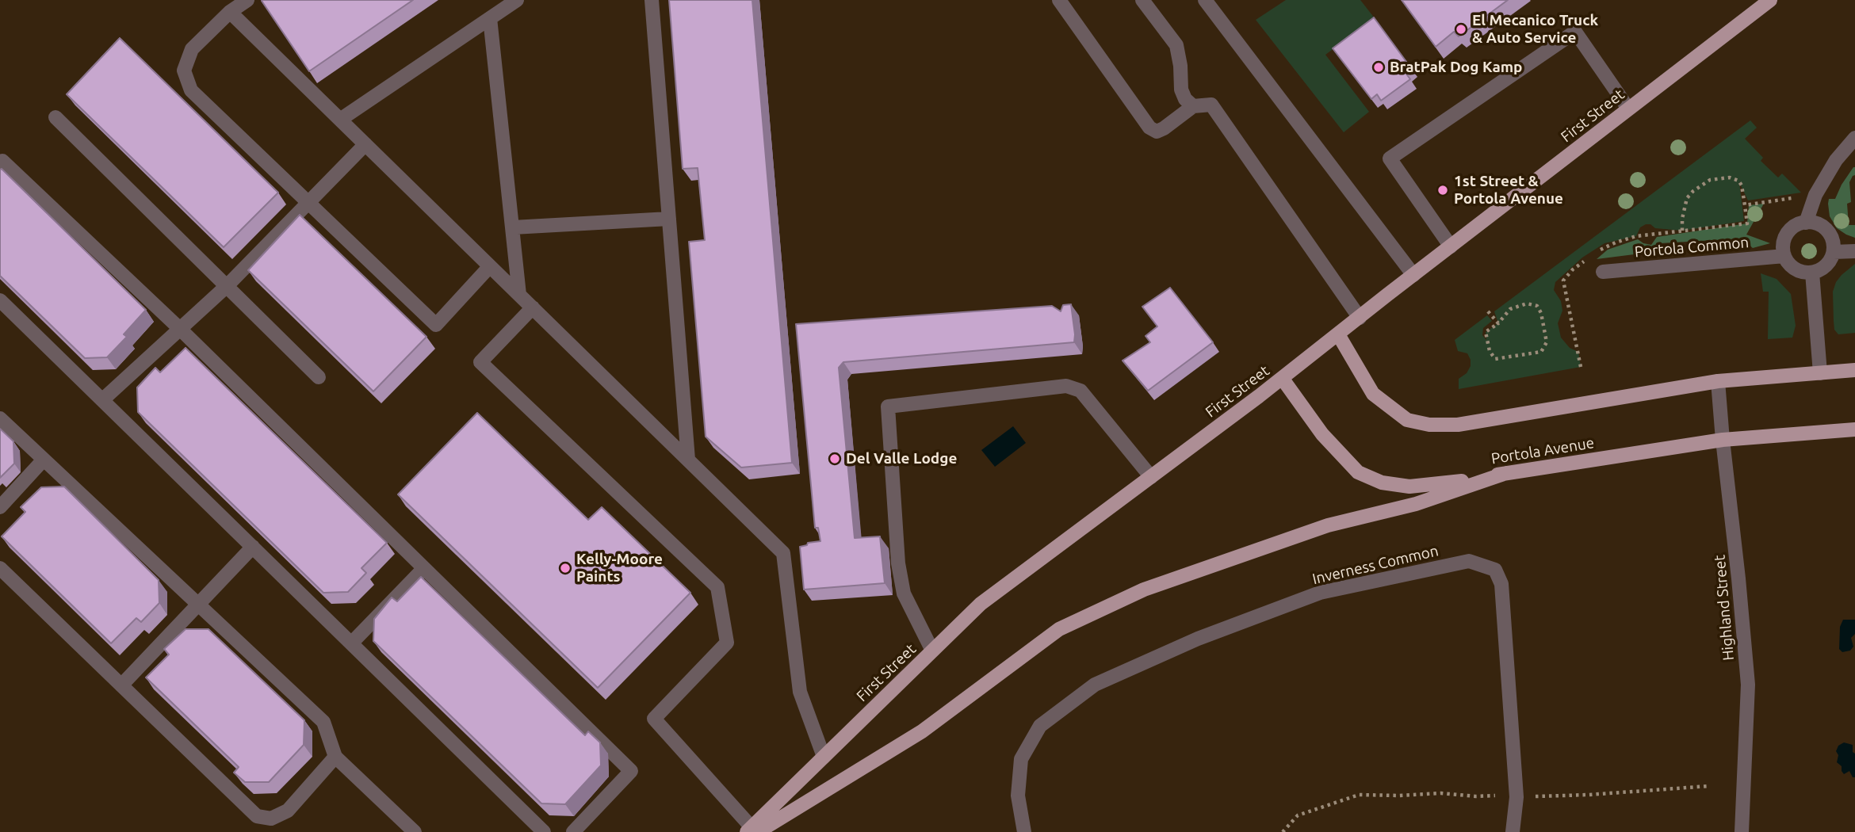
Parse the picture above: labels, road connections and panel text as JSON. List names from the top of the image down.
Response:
{
  "streets": {
    "main road": ["First Street", "Portola Avenue"],
    "street": ["Portola Common", "Inverness Common", "Highland Street"]
  },
  "crossings": [
    ["First Street", "Portola Avenue"],
    ["Portola Avenue", "Highland Street"]
  ],
  "places": [
    "El Mecanico Truck & Auto Service",
    "BratPak Dog Kamp",
    "1st Street & Portola Avenue",
    "Del Valle Lodge",
    "Kelly-Moore Paints"
  ]
}
